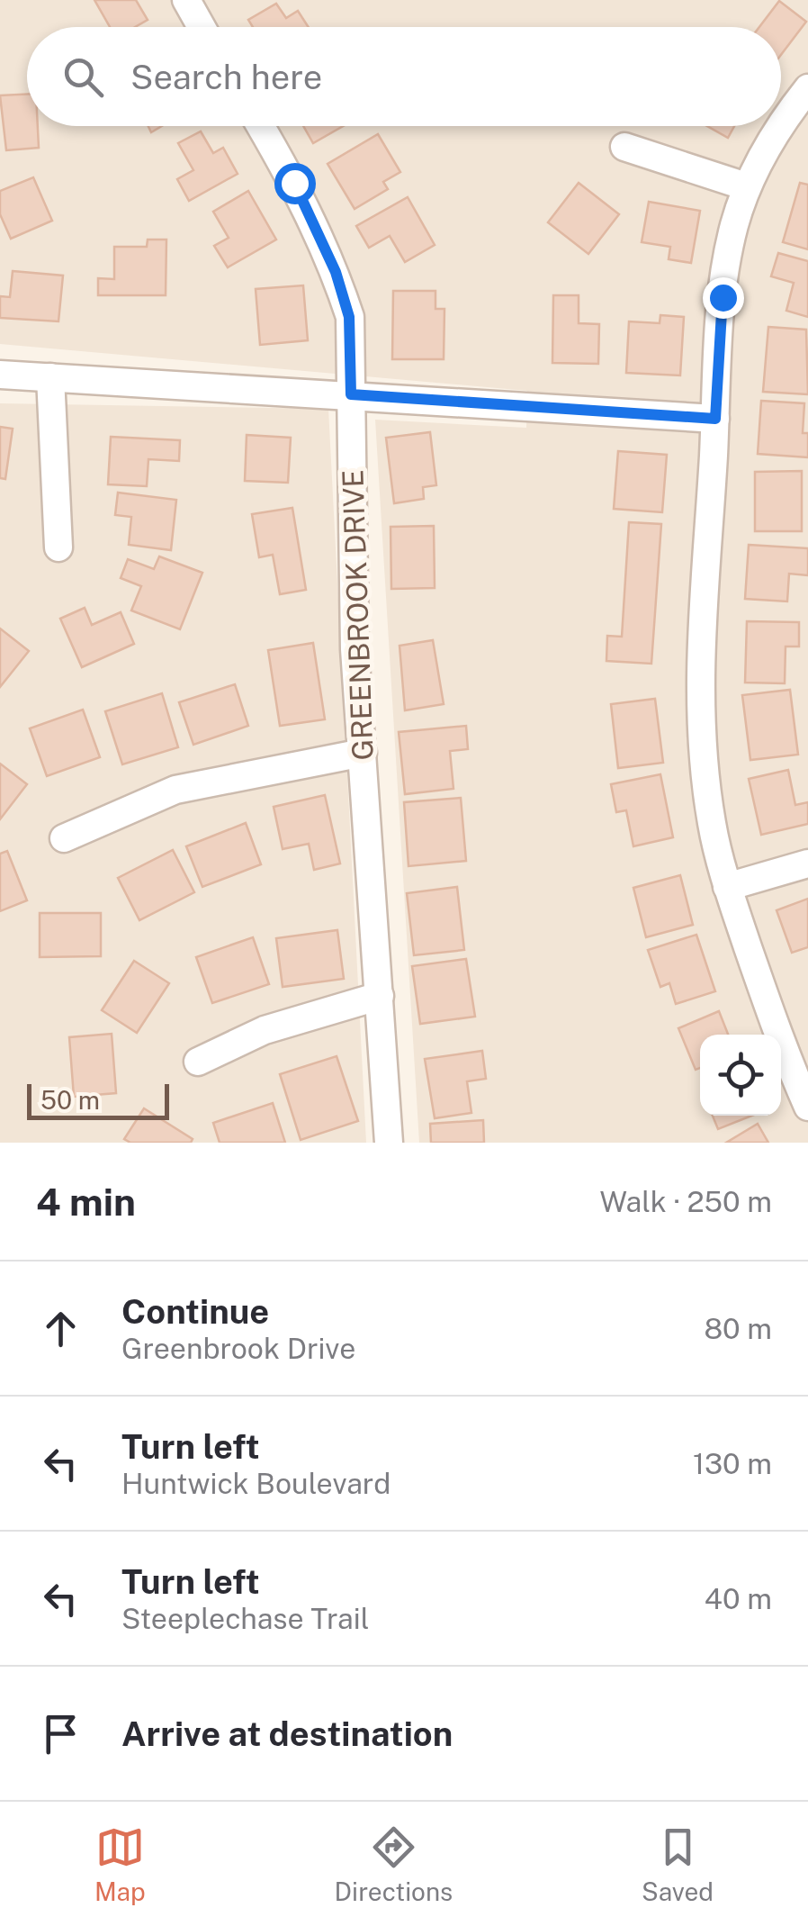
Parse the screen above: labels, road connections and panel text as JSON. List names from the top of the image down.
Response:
{
  "streets": {
    "street": ["GREENBROOK DRIVE"]
  },
  "scale_bar": "50 m",
  "page": {
    "search": "Search here",
    "scale": "50 m",
    "heading": ["4 min", "Walk · 250 m"],
    "list": [
      ["Continue", "Greenbrook Drive", "80 m"],
      ["Turn left", "Huntwick Boulevard", "130 m"],
      ["Turn left", "Steeplechase Trail", "40 m"],
      "Arrive at destination"
    ],
    "nav": ["Map", "Directions", "Saved"]
  }
}
